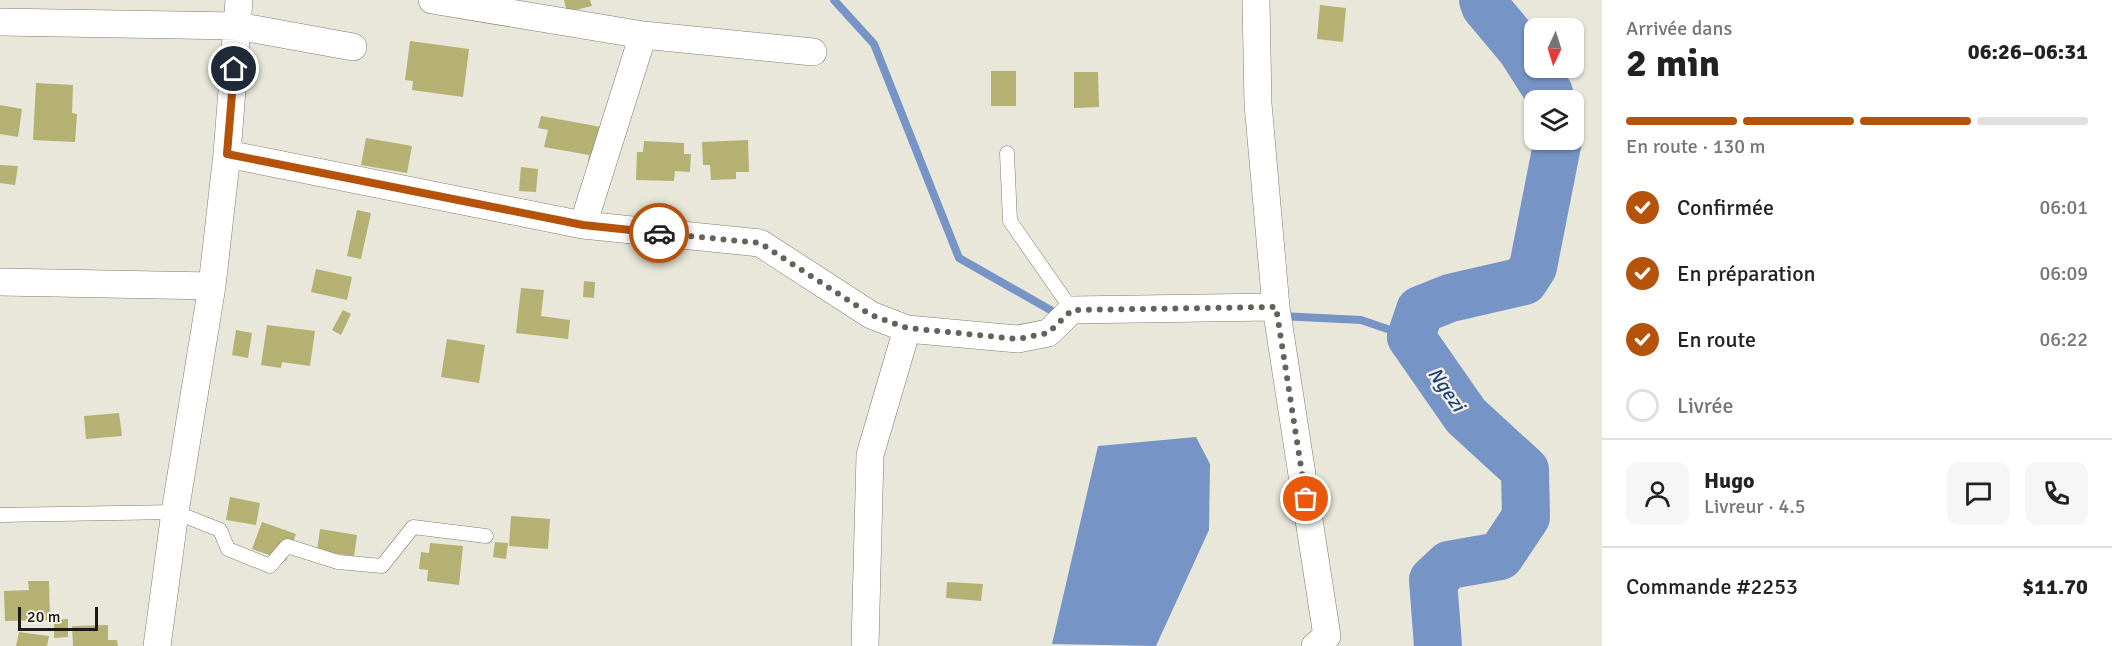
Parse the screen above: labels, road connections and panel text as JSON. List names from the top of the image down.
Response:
{
  "water": ["Ngezi"],
  "scale_bar": "20 m",
  "north": "bottom",
  "page": {
    "heading": ["2 min", "Arrivée dans", "06:26–06:31"],
    "panel": [
      "Hugo",
      "Livreur · 4.5",
      "Commande #2253",
      "$11.70"
    ],
    "bar": "En route · 130 m",
    "list": [
      ["Confirmée", "06:01"],
      ["En préparation", "06:09"],
      ["En route", "06:22"],
      "Livrée"
    ],
    "scale": "20 m"
  }
}
